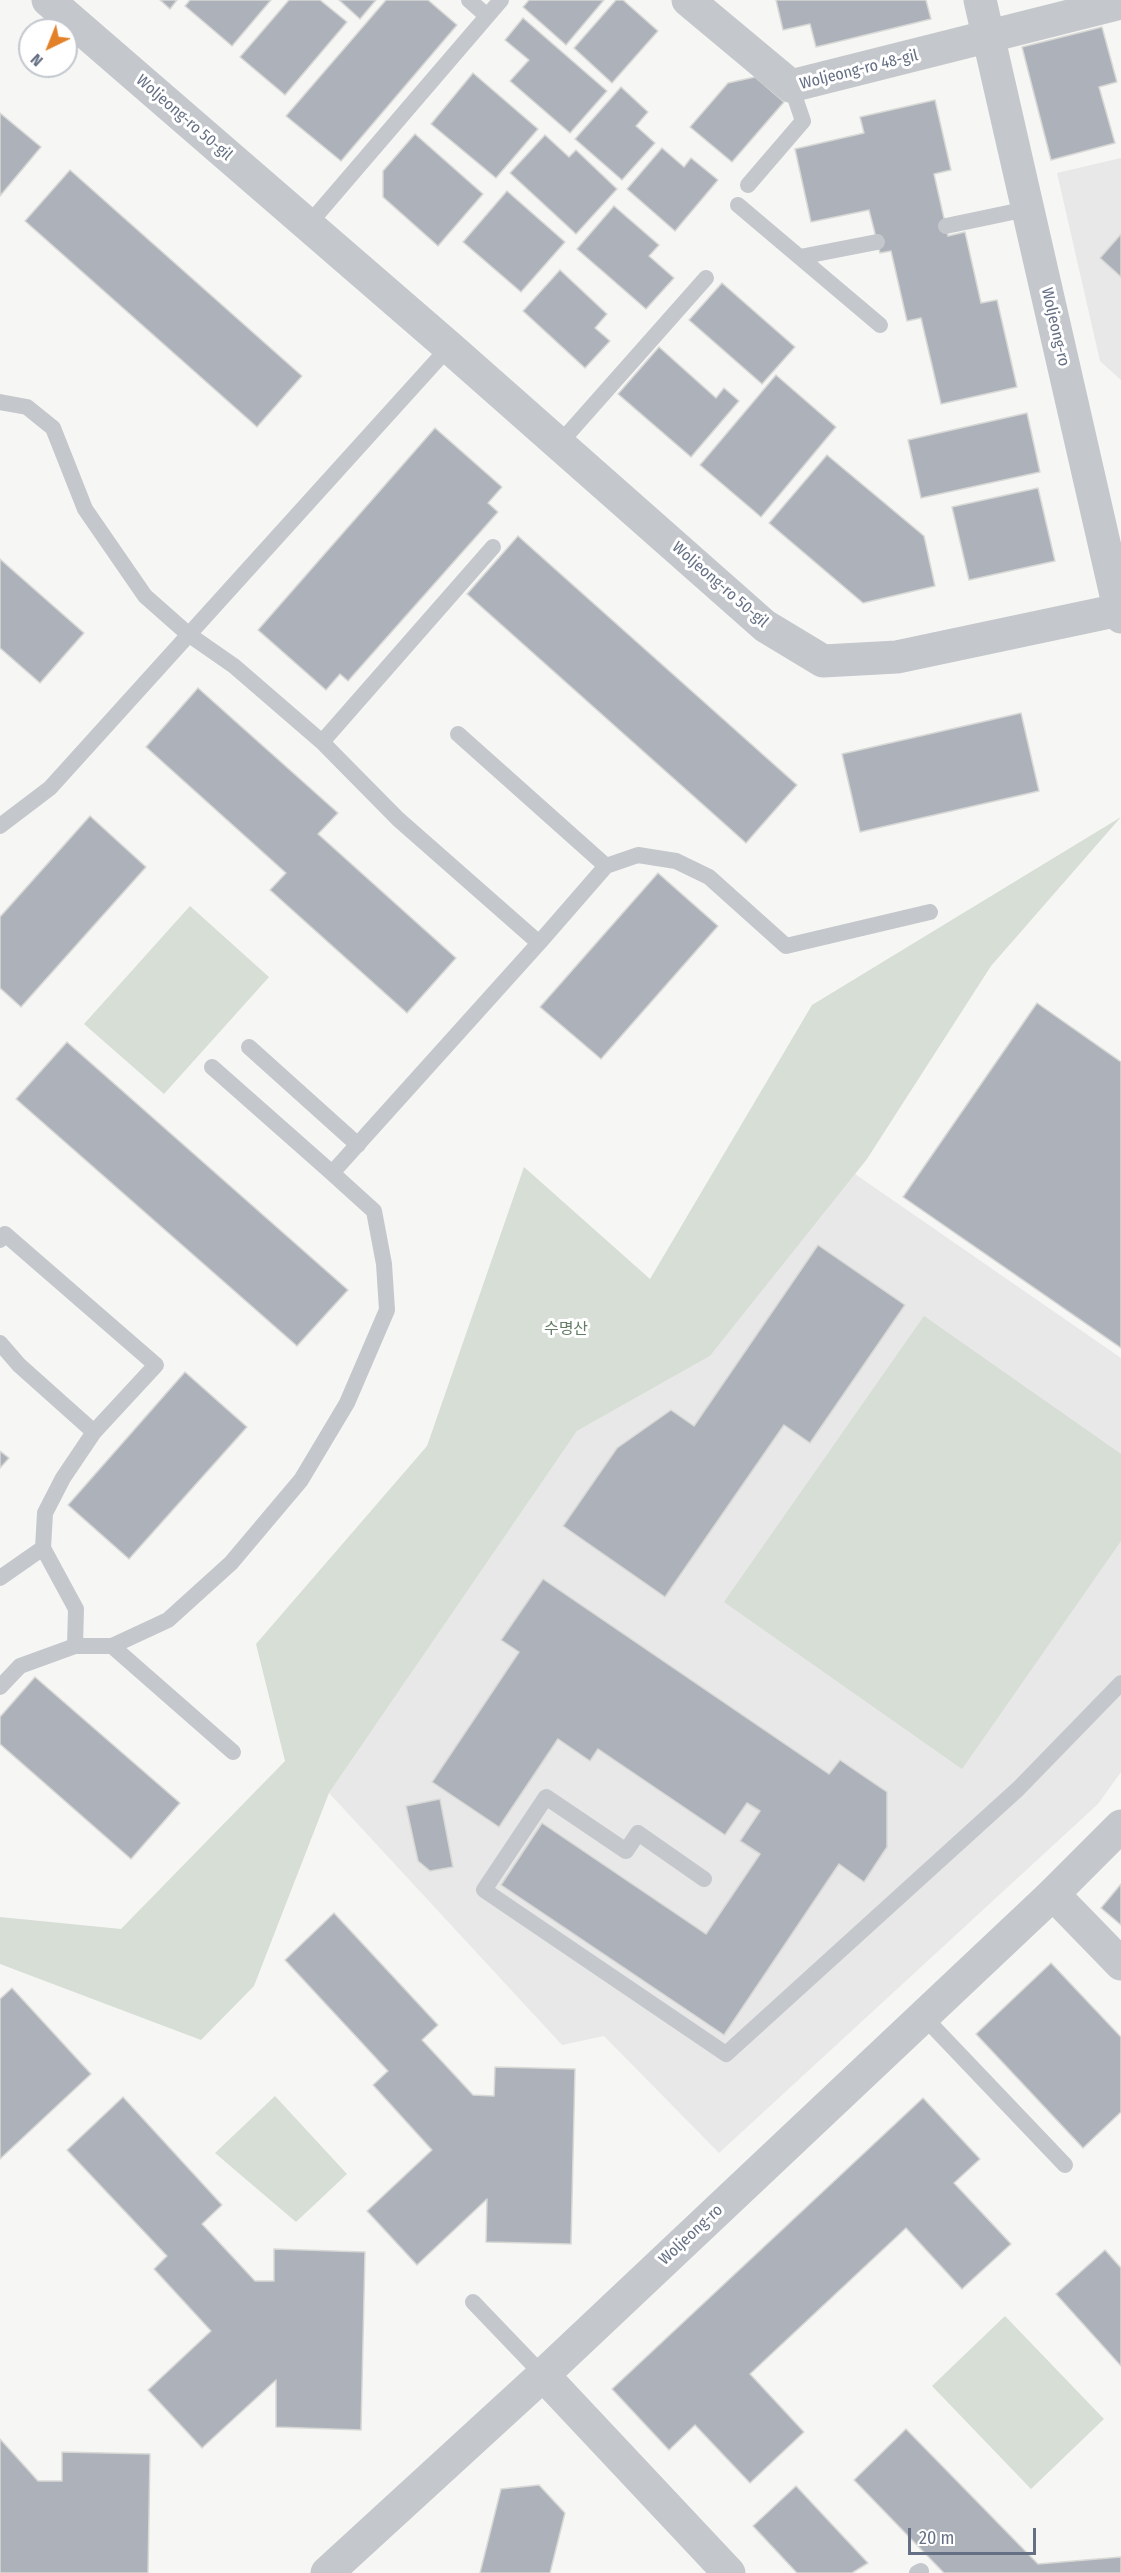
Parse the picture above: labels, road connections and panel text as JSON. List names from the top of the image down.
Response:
{
  "streets": {
    "street": ["Woljeong-ro 48-gil", "Woljeong-ro 50-gil", "Woljeong-ro"]
  },
  "crossings": [
    ["Woljeong-ro 48-gil", "Woljeong-ro"],
    ["Woljeong-ro 50-gil", "Woljeong-ro"]
  ],
  "parks": ["수명산"],
  "scale_bar": "20 m",
  "north": "bottom left"
}
